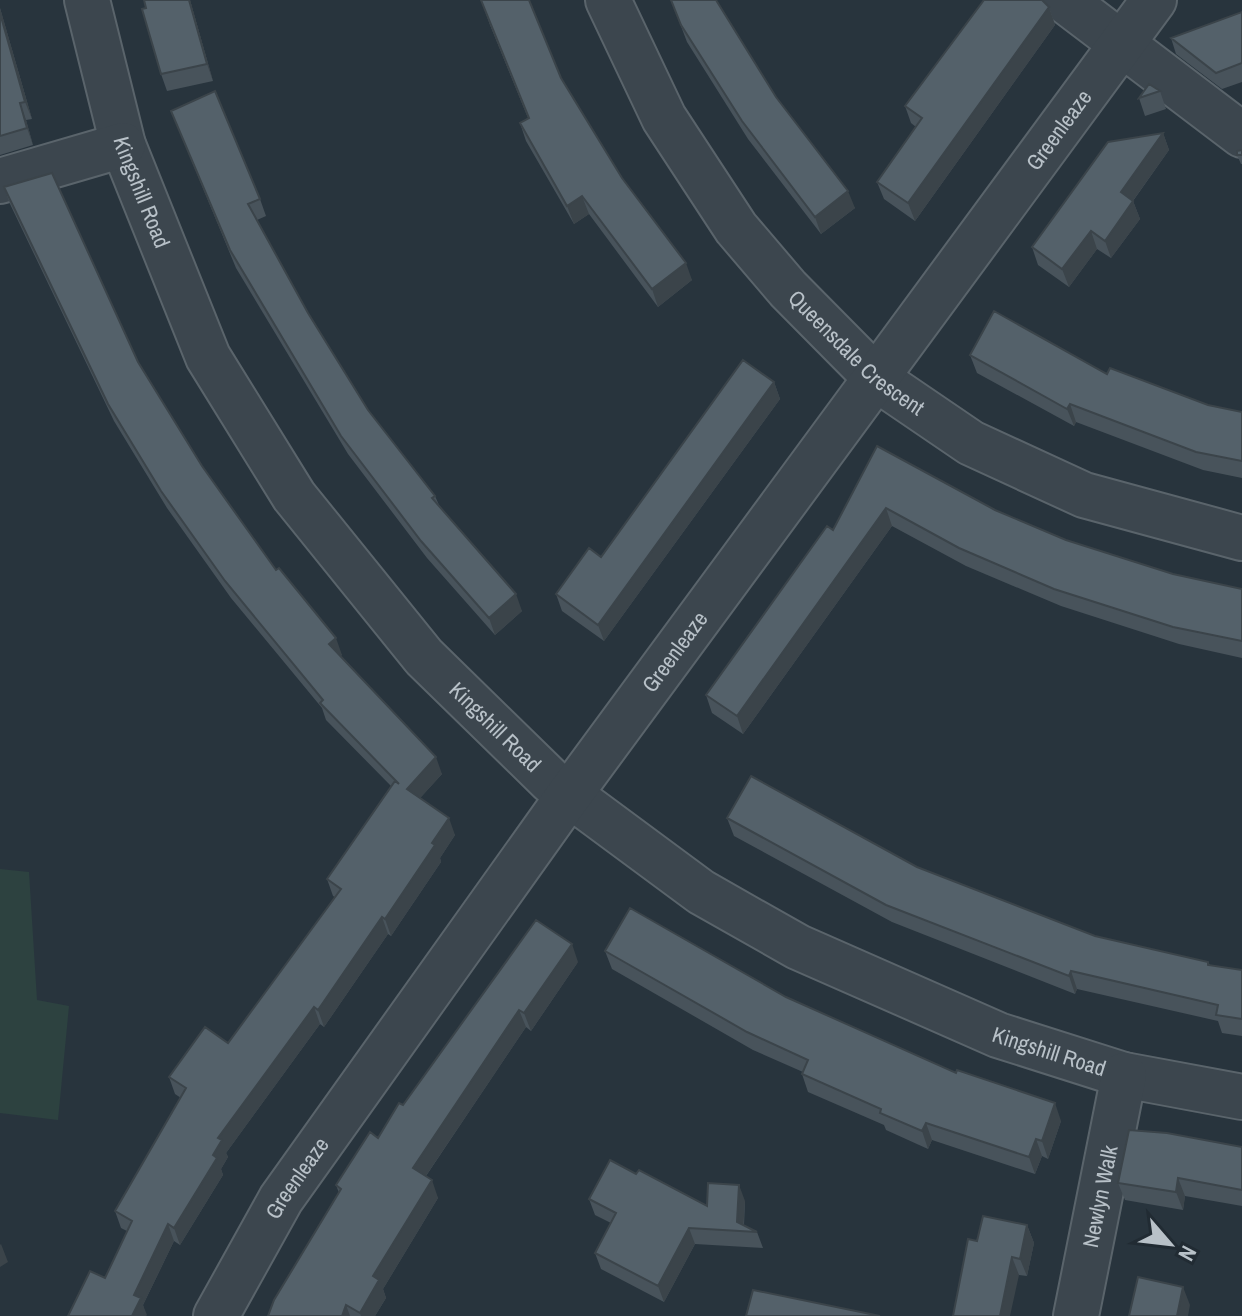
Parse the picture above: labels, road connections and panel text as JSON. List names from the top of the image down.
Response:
{
  "streets": {
    "street": [
      "Greenleaze",
      "Kingshill Road",
      "Queensdale Crescent",
      "Newlyn Walk"
    ]
  },
  "crossings": [
    ["Greenleaze", "Kingshill Road"],
    ["Greenleaze", "Queensdale Crescent"],
    ["Kingshill Road", "Newlyn Walk"]
  ],
  "north": "bottom right"
}
